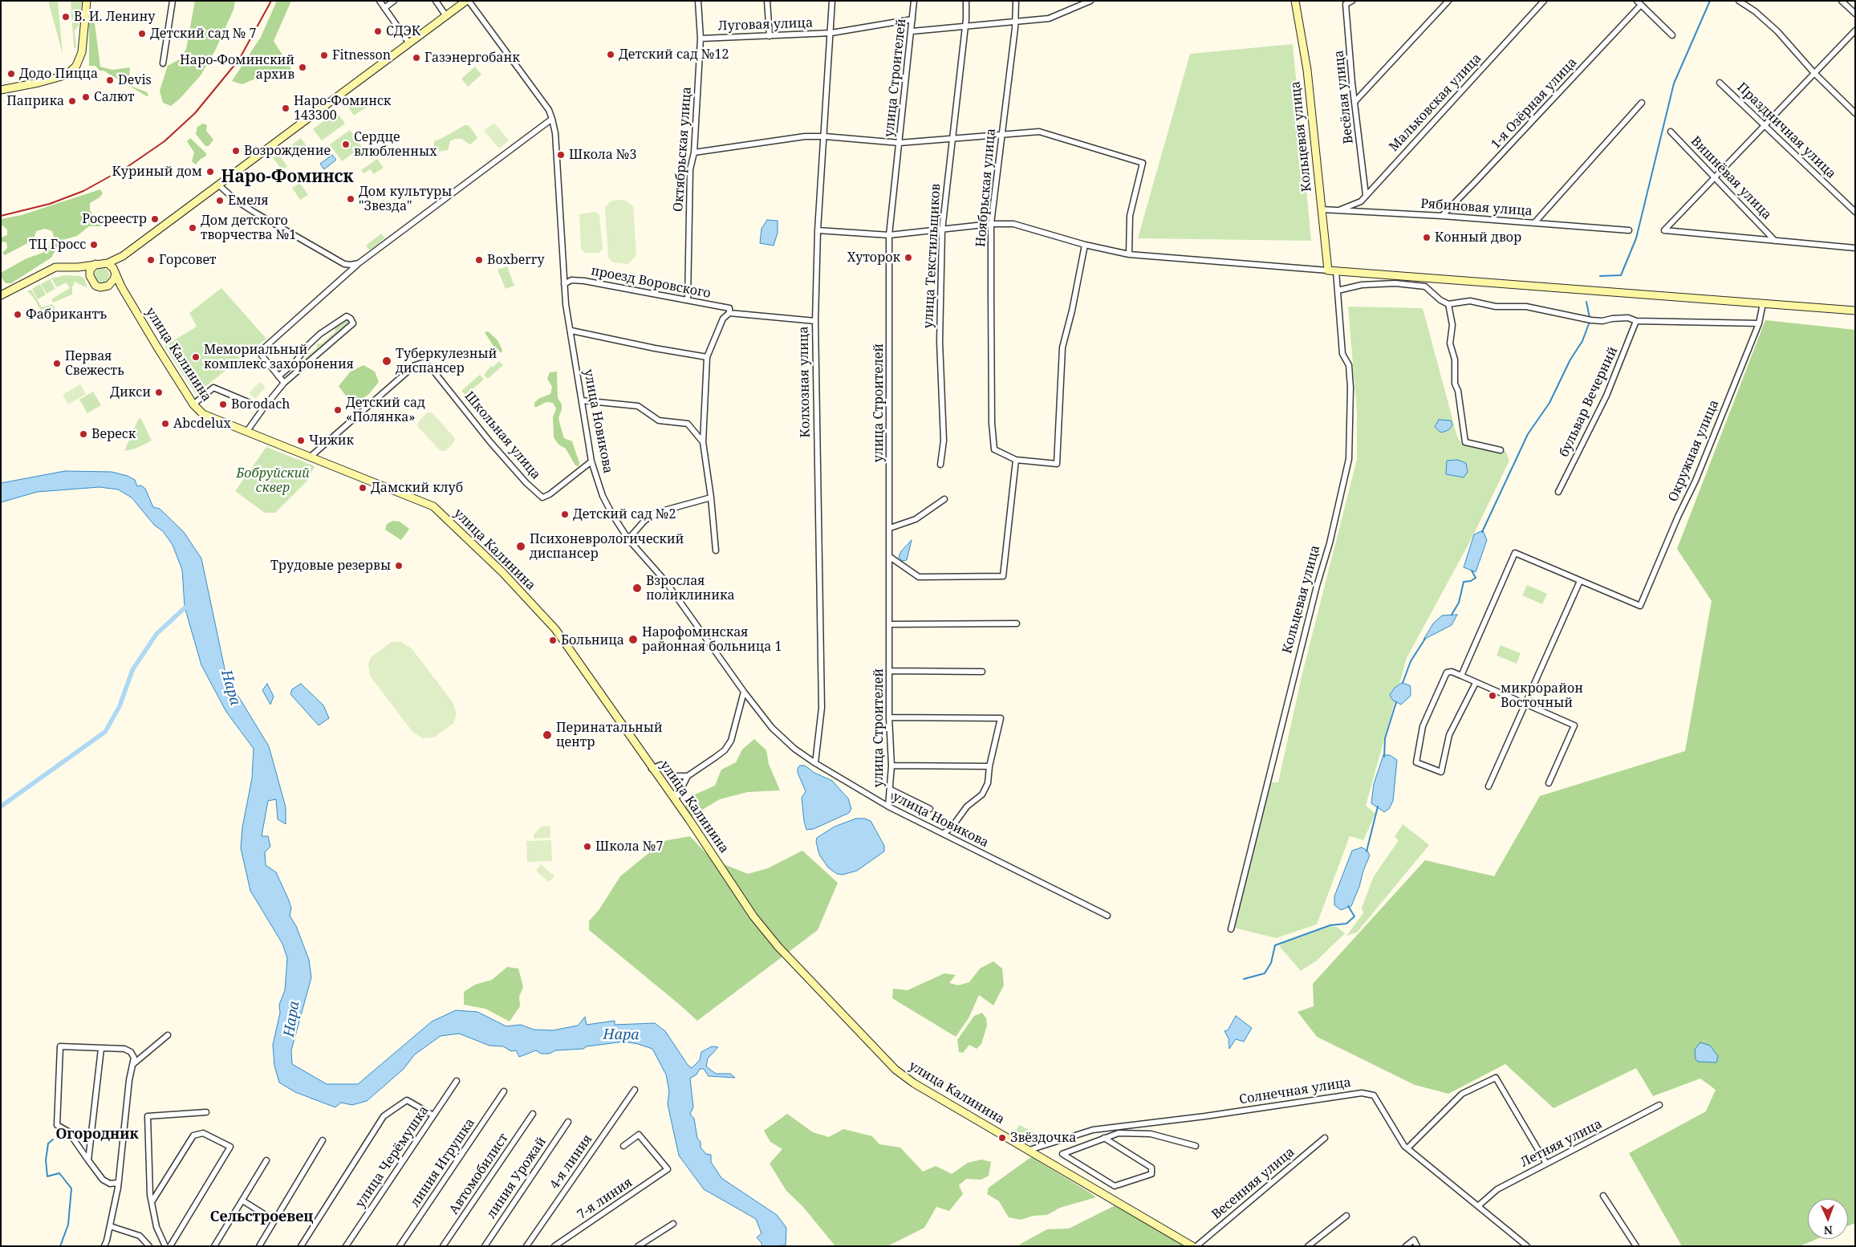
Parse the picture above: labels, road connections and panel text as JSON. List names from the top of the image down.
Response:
{
  "streets": {
    "street": [
      "Луговая улица",
      "улица Строителей",
      "Весёлая улица",
      "Мальковская улица",
      "1-я Озёрная улица",
      "Праздничная улица",
      "Кольцевая улица",
      "Октябрьская улица",
      "Вишнёвая улица",
      "Ноябрьская улица",
      "Рябиновая улица",
      "улица Текстильщиков",
      "проезд Воровского",
      "улица Калинина",
      "Колхозная улица",
      "бульвар Вечерний",
      "улица Новикова",
      "Школьная улица",
      "Окружная улица",
      "Солнечная улица",
      "Летняя улица",
      "улица Черёмушка",
      "4-я линия",
      "линия Игрушка",
      "Автомобилист",
      "линия Урожай",
      "Весенняя улица",
      "7-я линия"
    ]
  },
  "crossings": [
    ["Луговая улица", "улица Строителей"],
    ["Луговая улица", "Октябрьская улица"],
    ["Луговая улица", "Колхозная улица"],
    ["улица Строителей", "улица Новикова"],
    ["Весёлая улица", "Мальковская улица"],
    ["Мальковская улица", "Рябиновая улица"],
    ["1-я Озёрная улица", "Рябиновая улица"],
    ["Кольцевая улица", "Рябиновая улица"],
    ["Октябрьская улица", "проезд Воровского"],
    ["проезд Воровского", "улица Новикова"],
    ["улица Калинина", "Школьная улица"],
    ["улица Калинина", "Солнечная улица"],
    ["Колхозная улица", "улица Новикова"],
    ["улица Новикова", "Школьная улица"],
    ["Солнечная улица", "Летняя улица"]
  ],
  "districts": ["Наро-Фоминск", "Огородник", "Сельстроевец"],
  "water": ["Нара"],
  "parks": ["Бобруйский сквер"],
  "places": [
    "В. И. Ленину",
    "СДЭК",
    "Детский сад № 7",
    "Детский сад №12",
    "Fitnesson",
    "Газэнергобанк",
    "Наро-Фоминский архив",
    "Додо Пицца",
    "Devis",
    "Салют",
    "Паприка",
    "Наро-Фоминск 143300",
    "Сердце влюбленных",
    "Возрождение",
    "Школа №3",
    "Куриный дом",
    "Дом культуры \"Звезда\"",
    "Емеля",
    "Росреестр",
    "Дом детского творчества №1",
    "Конный двор",
    "ТЦ Гросс",
    "Хуторок",
    "Горсовет",
    "Boxberry",
    "Фабрикантъ",
    "Мемориальный комплекс захоронения",
    "Туберкулезный диспансер",
    "Первая Свежесть",
    "Дикси",
    "Borodach",
    "Детский сад «Полянка»",
    "Abcdelux",
    "Вереcк",
    "Чижик",
    "Дамский клуб",
    "Детский сад №2",
    "Психоневрологический диспансер",
    "Трудовые резервы",
    "Взрослая поликлиника",
    "Нарофоминская районная больница 1",
    "Больница",
    "микрорайон Восточный",
    "Перинатальный центр",
    "Школа №7",
    "Звёздочка"
  ],
  "north": "bottom"
}
